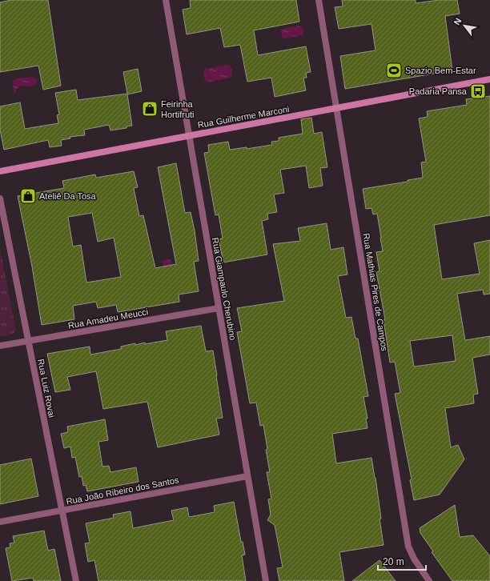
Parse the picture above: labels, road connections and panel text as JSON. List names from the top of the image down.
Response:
{
  "streets": {
    "main road": ["Rua Guilherme Marconi"],
    "street": [
      "Rua Giampaulo Cherubino",
      "Rua Mathias Pires de Campos",
      "Rua Amadeu Meucci",
      "Rua Luiz Rovai",
      "Rua João Ribeiro dos Santos"
    ]
  },
  "crossings": [
    ["Rua Guilherme Marconi", "Rua Giampaulo Cherubino"],
    ["Rua Guilherme Marconi", "Rua Mathias Pires de Campos"],
    ["Rua Giampaulo Cherubino", "Rua Amadeu Meucci"],
    ["Rua Giampaulo Cherubino", "Rua João Ribeiro dos Santos"],
    ["Rua Amadeu Meucci", "Rua Luiz Rovai"],
    ["Rua Luiz Rovai", "Rua João Ribeiro dos Santos"]
  ],
  "places": {
    "sports": ["Spazio Bem-Estar"],
    "bus stop": ["Padaria Pansa"],
    "shop": ["Feirinha Hortifruti", "Ateliê Da Tosa"]
  },
  "scale_bar": "20 m",
  "north": "top left"
}
